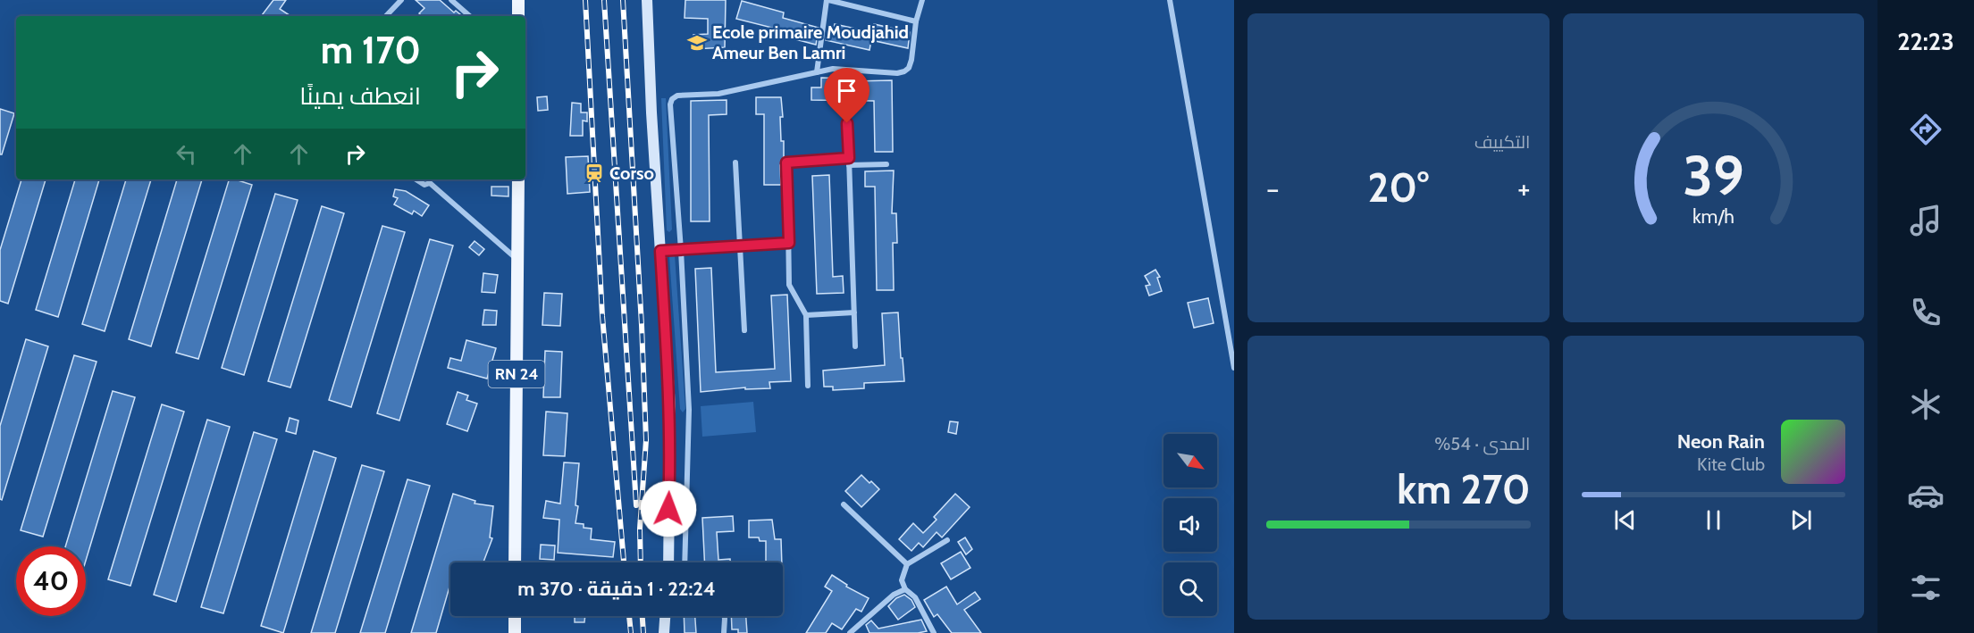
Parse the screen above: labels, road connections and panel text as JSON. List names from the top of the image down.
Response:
{
  "streets": {
    "main road": ["RN 24"]
  },
  "places": {
    "school or university": ["Ecole primaire Moudjahid Ameur Ben Lamri"],
    "station": ["Corso"]
  },
  "north": "bottom right",
  "page": {
    "tabs": "22:23",
    "tile": [
      "التكييف",
      ["المدى · 54%", "270 km"]
    ],
    "turn": ["170 m", "انعطف يمينًا"],
    "heat": ["−", "20°", "+"],
    "song": ["Neon Rain", "Kite Club"],
    "limit": "40",
    "trip": "22:24 · 1 دقيقة · 370 m",
    "gauge": ["39", "km/h"]
  }
}
